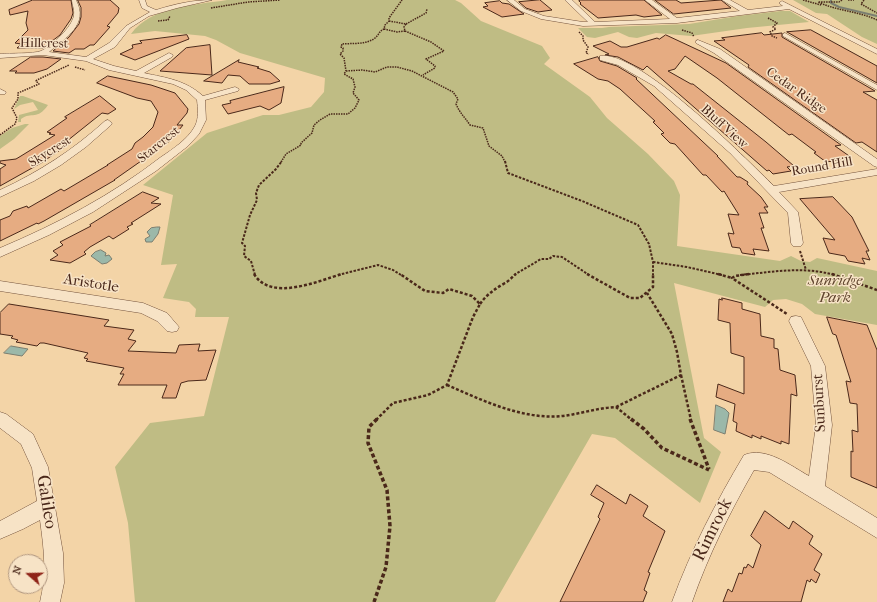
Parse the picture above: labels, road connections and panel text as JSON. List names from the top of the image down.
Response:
{
  "streets": {
    "street": [
      "Hillcrest",
      "Cedar Ridge",
      "Bluff View",
      "Starcrest",
      "Skycrest",
      "Round Hill",
      "Aristotle",
      "Sunburst",
      "Galileo",
      "Rimrock"
    ]
  },
  "crossings": [
    ["Bluff View", "Round Hill"],
    ["Sunburst", "Rimrock"]
  ],
  "parks": ["Sunridge Park"],
  "north": "left"
}
